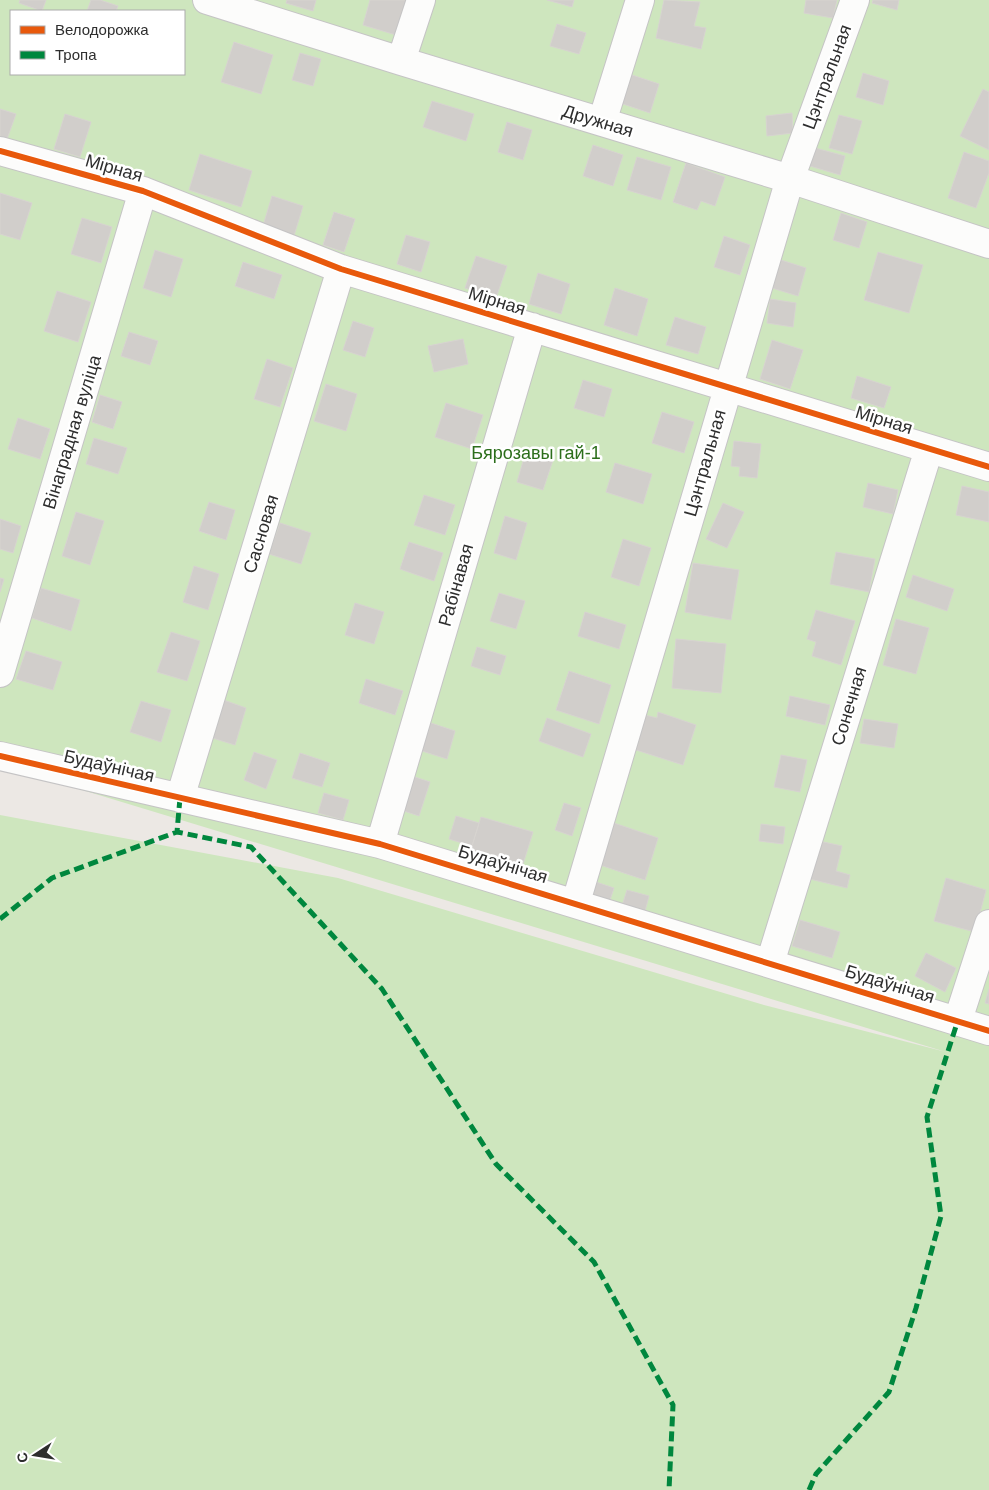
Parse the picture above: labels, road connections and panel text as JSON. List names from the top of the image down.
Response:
{
  "streets": {
    "street": [
      "Цэнтральная",
      "Дружная",
      "Мірная",
      "Вінаградная вуліца",
      "Сасновая",
      "Рабінавая",
      "Сонечная",
      "Будаўнічая"
    ]
  },
  "crossings": [
    ["Цэнтральная", "Дружная"],
    ["Цэнтральная", "Мірная"],
    ["Цэнтральная", "Будаўнічая"],
    ["Мірная", "Вінаградная вуліца"],
    ["Мірная", "Сасновая"],
    ["Мірная", "Рабінавая"],
    ["Мірная", "Сонечная"],
    ["Сасновая", "Будаўнічая"],
    ["Рабінавая", "Будаўнічая"],
    ["Сонечная", "Будаўнічая"]
  ],
  "parks": ["Бярозавы гай-1"],
  "legend": ["Велодорожка", "Тропа"],
  "north": "left"
}
